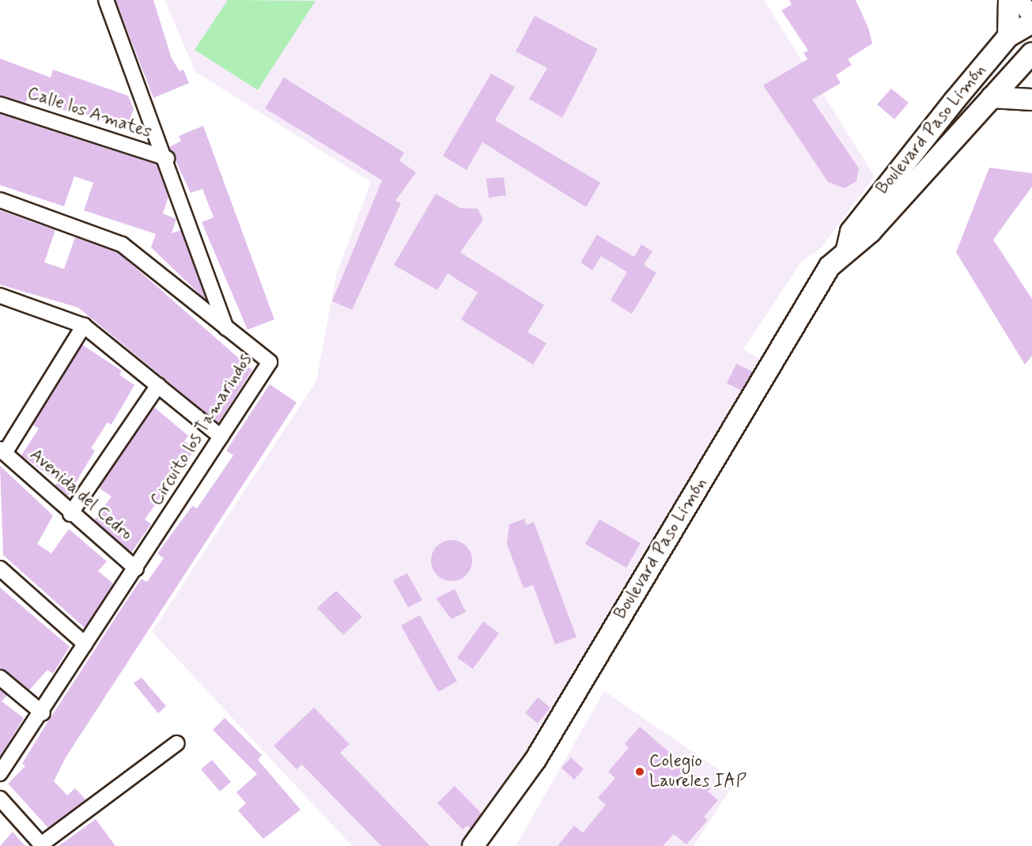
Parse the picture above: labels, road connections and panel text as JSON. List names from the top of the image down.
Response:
{
  "streets": {
    "main road": ["Boulevard Paso Limón"],
    "street": ["Calle los Amates", "Circuito los Tamarindos", "Avenida del Cedro"]
  },
  "crossings": [
    ["Circuito los Tamarindos", "Avenida del Cedro"]
  ],
  "places": ["Colegio Laureles IAP"]
}
